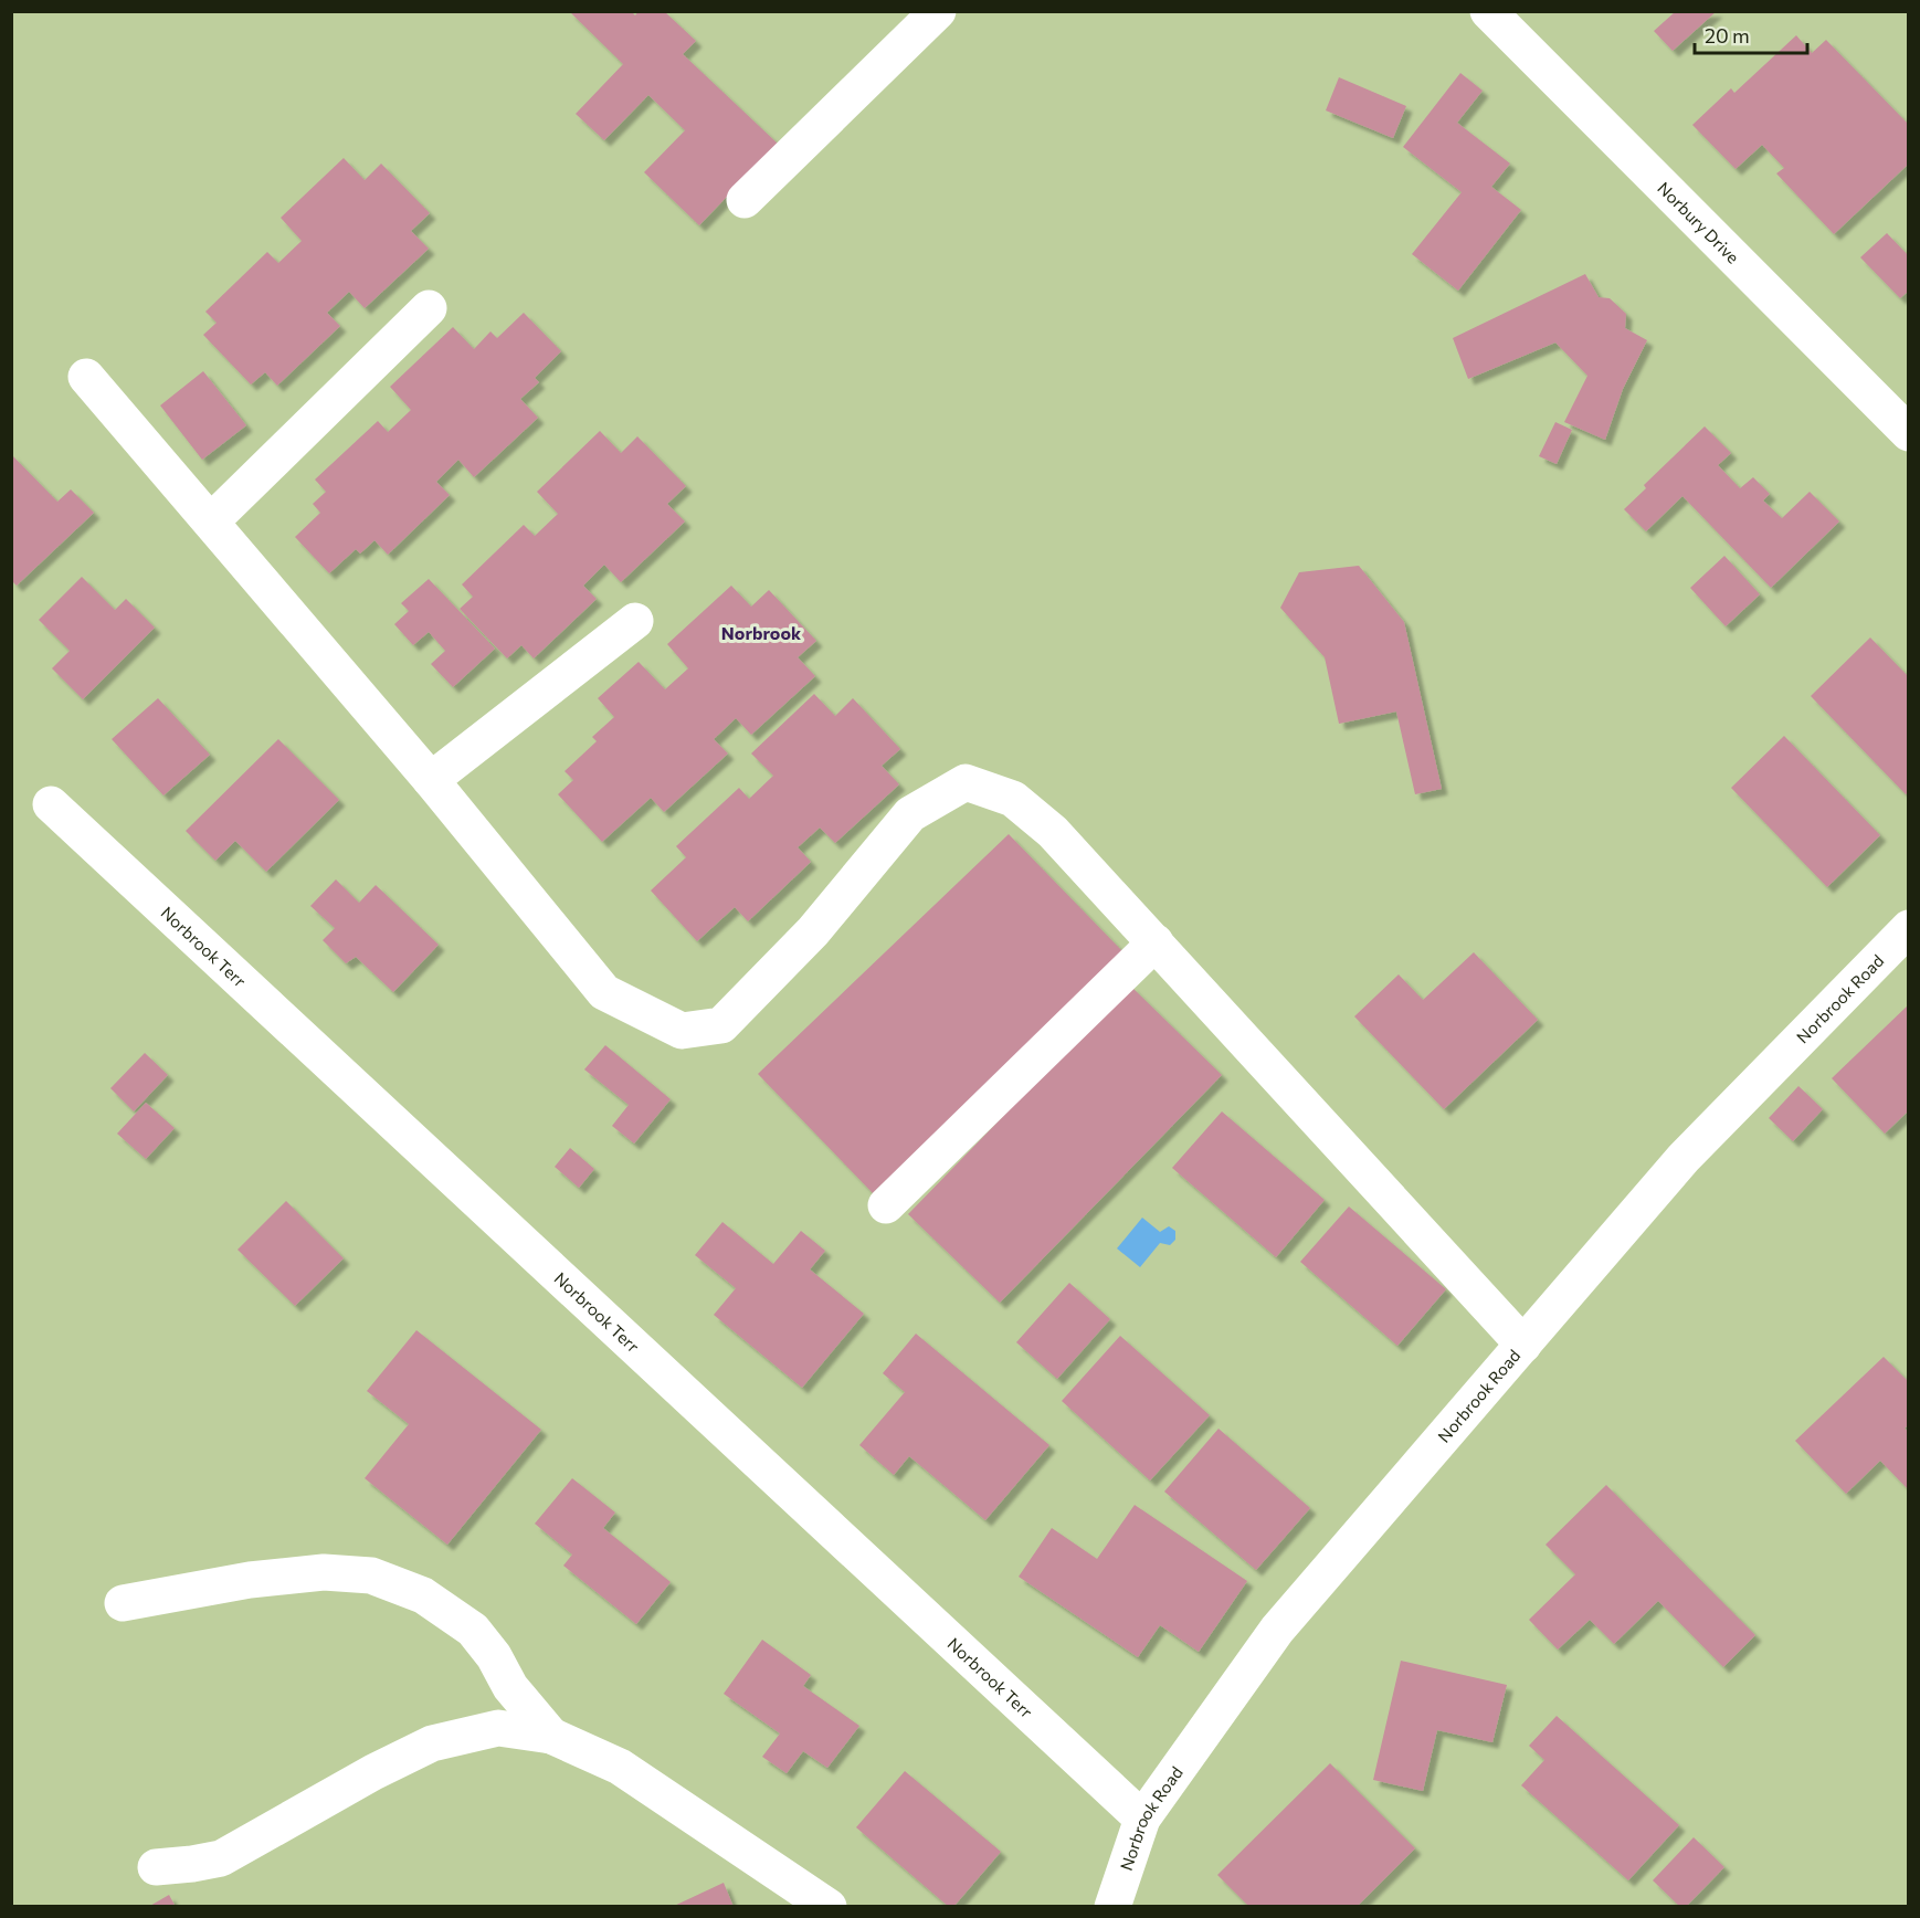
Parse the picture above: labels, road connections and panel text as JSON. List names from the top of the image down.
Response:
{
  "streets": {
    "street": ["Norbury Drive", "Norbrook Terr", "Norbrook Road"]
  },
  "crossings": [
    ["Norbrook Terr", "Norbrook Road"]
  ],
  "districts": ["Norbrook"],
  "scale_bar": "20 m"
}
